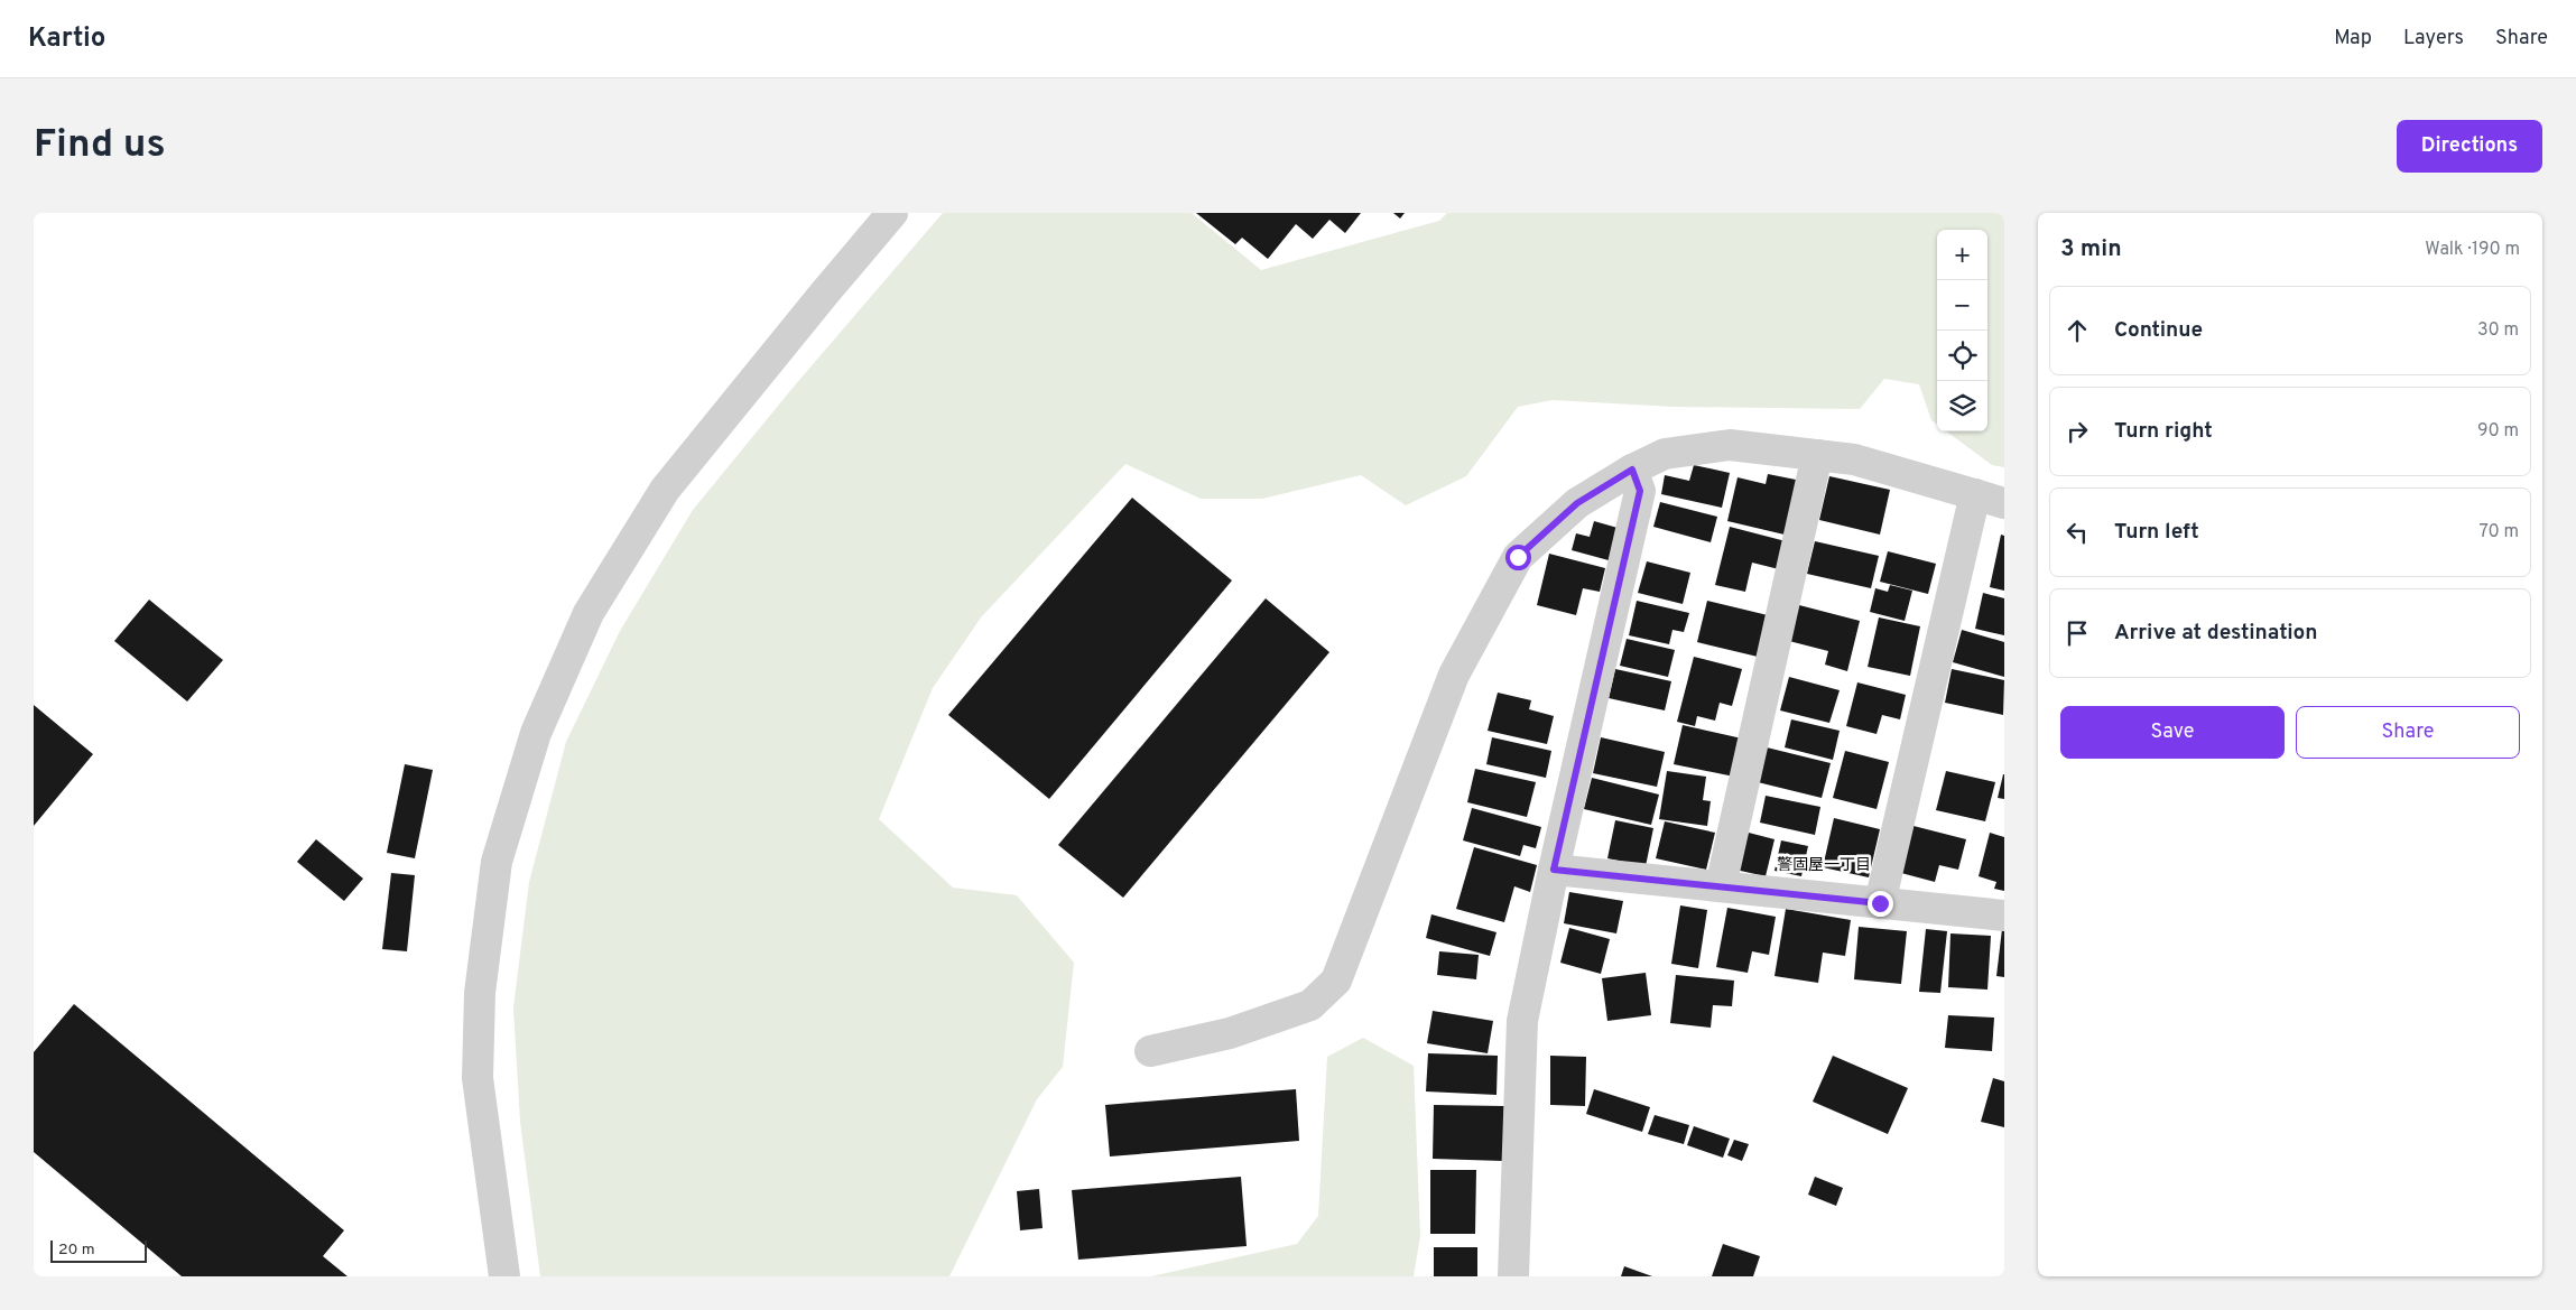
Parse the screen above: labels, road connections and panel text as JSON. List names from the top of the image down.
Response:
{
  "districts": ["警固屋一丁目"],
  "scale_bar": "20 m",
  "page": {
    "header": "Kartio",
    "nav": ["Map", "Layers", "Share"],
    "buttons": [
      "Directions",
      ["Save", "Share"]
    ],
    "title": "Find us",
    "heading": ["3 min", "Walk · 190 m"],
    "map_buttons": ["+", "−"],
    "list": [
      ["Continue", "30 m"],
      ["Turn right", "90 m"],
      ["Turn left", "70 m"],
      "Arrive at destination"
    ],
    "scale": "20 m"
  }
}
